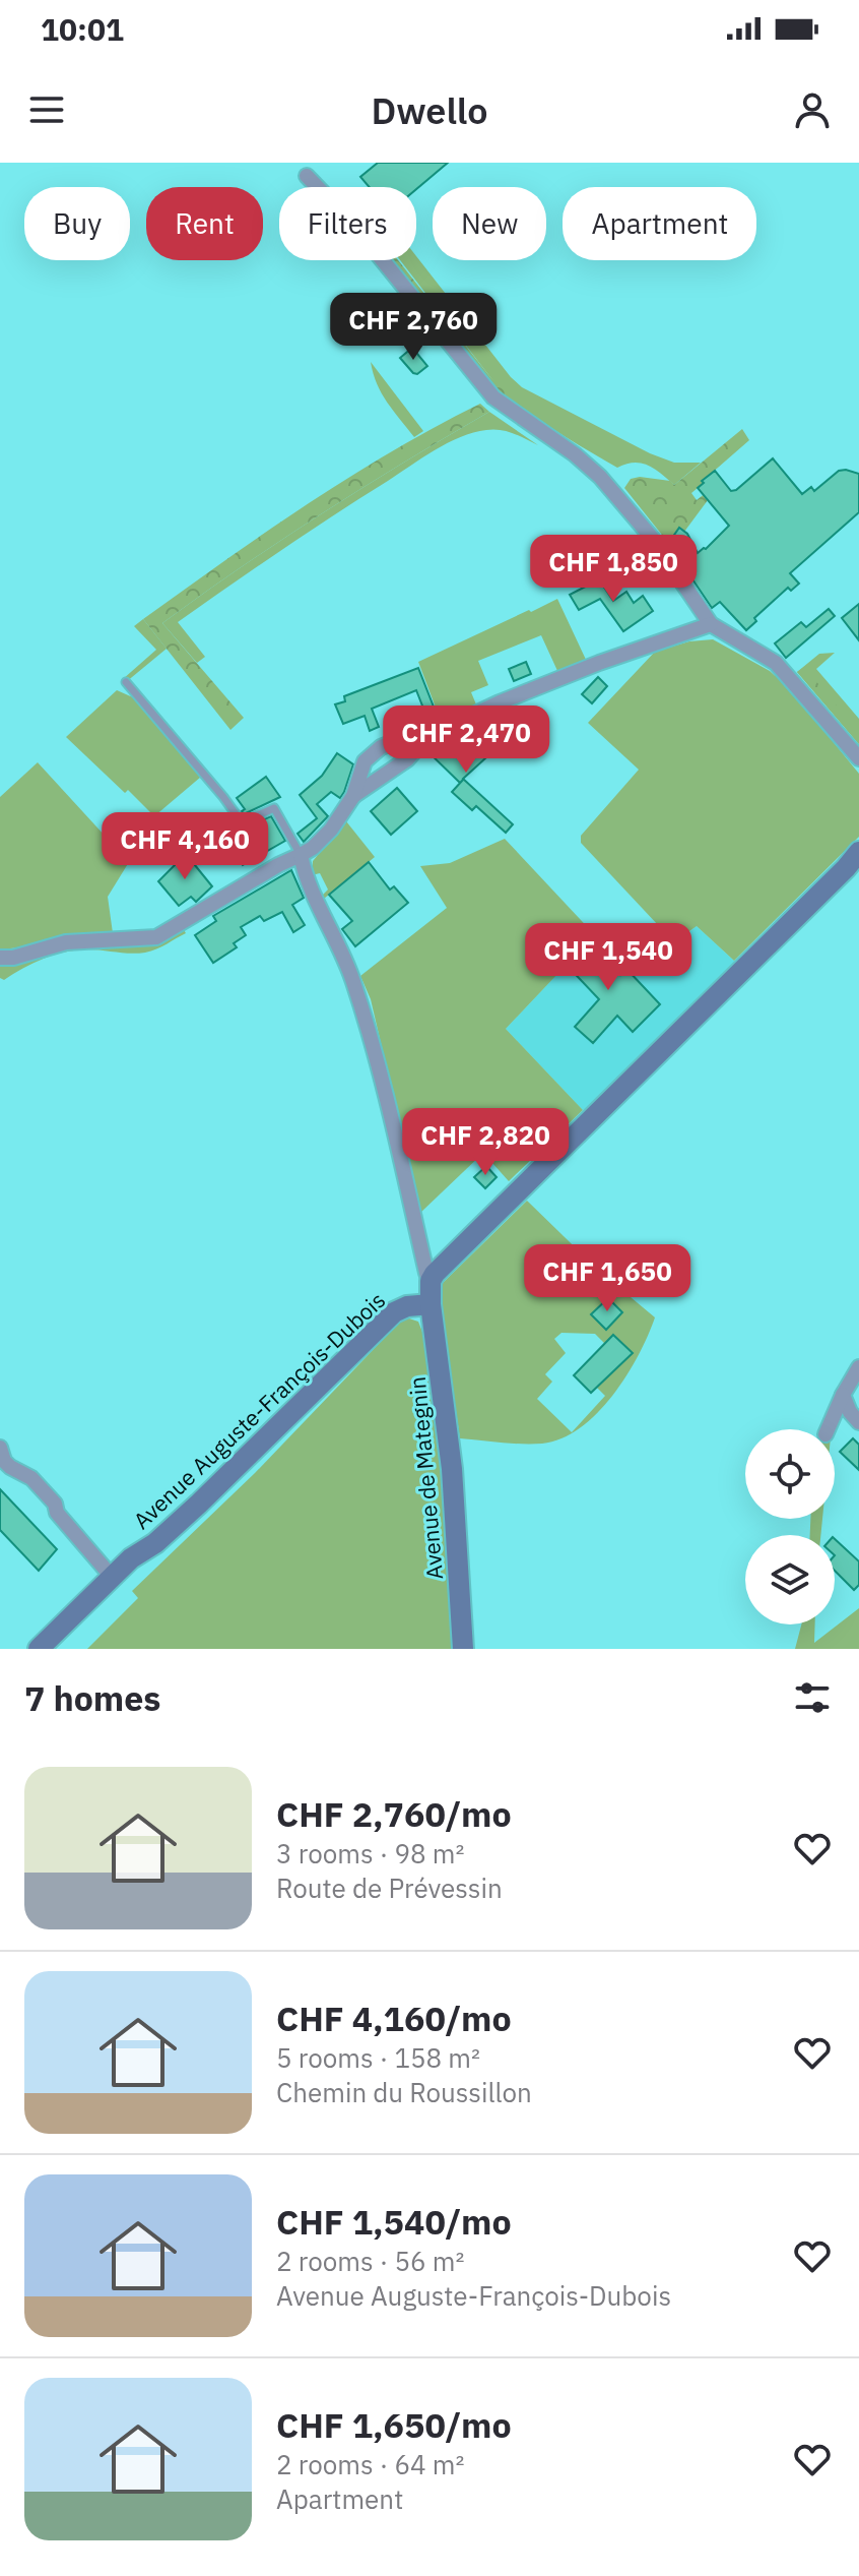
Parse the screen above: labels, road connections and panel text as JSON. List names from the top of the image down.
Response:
{
  "streets": {
    "main road": ["Avenue Auguste-François-Dubois", "Avenue de Mategnin"]
  },
  "crossings": [
    ["Avenue Auguste-François-Dubois", "Avenue de Mategnin"]
  ],
  "page": {
    "status": "10:01",
    "header": "Dwello",
    "chip": [
      "Buy",
      "Rent",
      "Filters",
      "New",
      "Apartment"
    ],
    "price": [
      "CHF 2,760",
      "CHF 1,850",
      "CHF 2,470",
      "CHF 4,160",
      "CHF 1,540",
      "CHF 2,820",
      "CHF 1,650"
    ],
    "heading": "7 homes",
    "list": [
      {
        "name": "CHF 2,760/mo",
        "note": "3 rooms · 98 m² · Route de Prévessin"
      },
      {
        "name": "CHF 4,160/mo",
        "note": "5 rooms · 158 m² · Chemin du Roussillon"
      },
      {
        "name": "CHF 1,540/mo",
        "note": "2 rooms · 56 m² · Avenue Auguste-François-Dubois"
      },
      {
        "name": "CHF 1,650/mo",
        "note": "2 rooms · 64 m² · Apartment"
      }
    ]
  }
}
